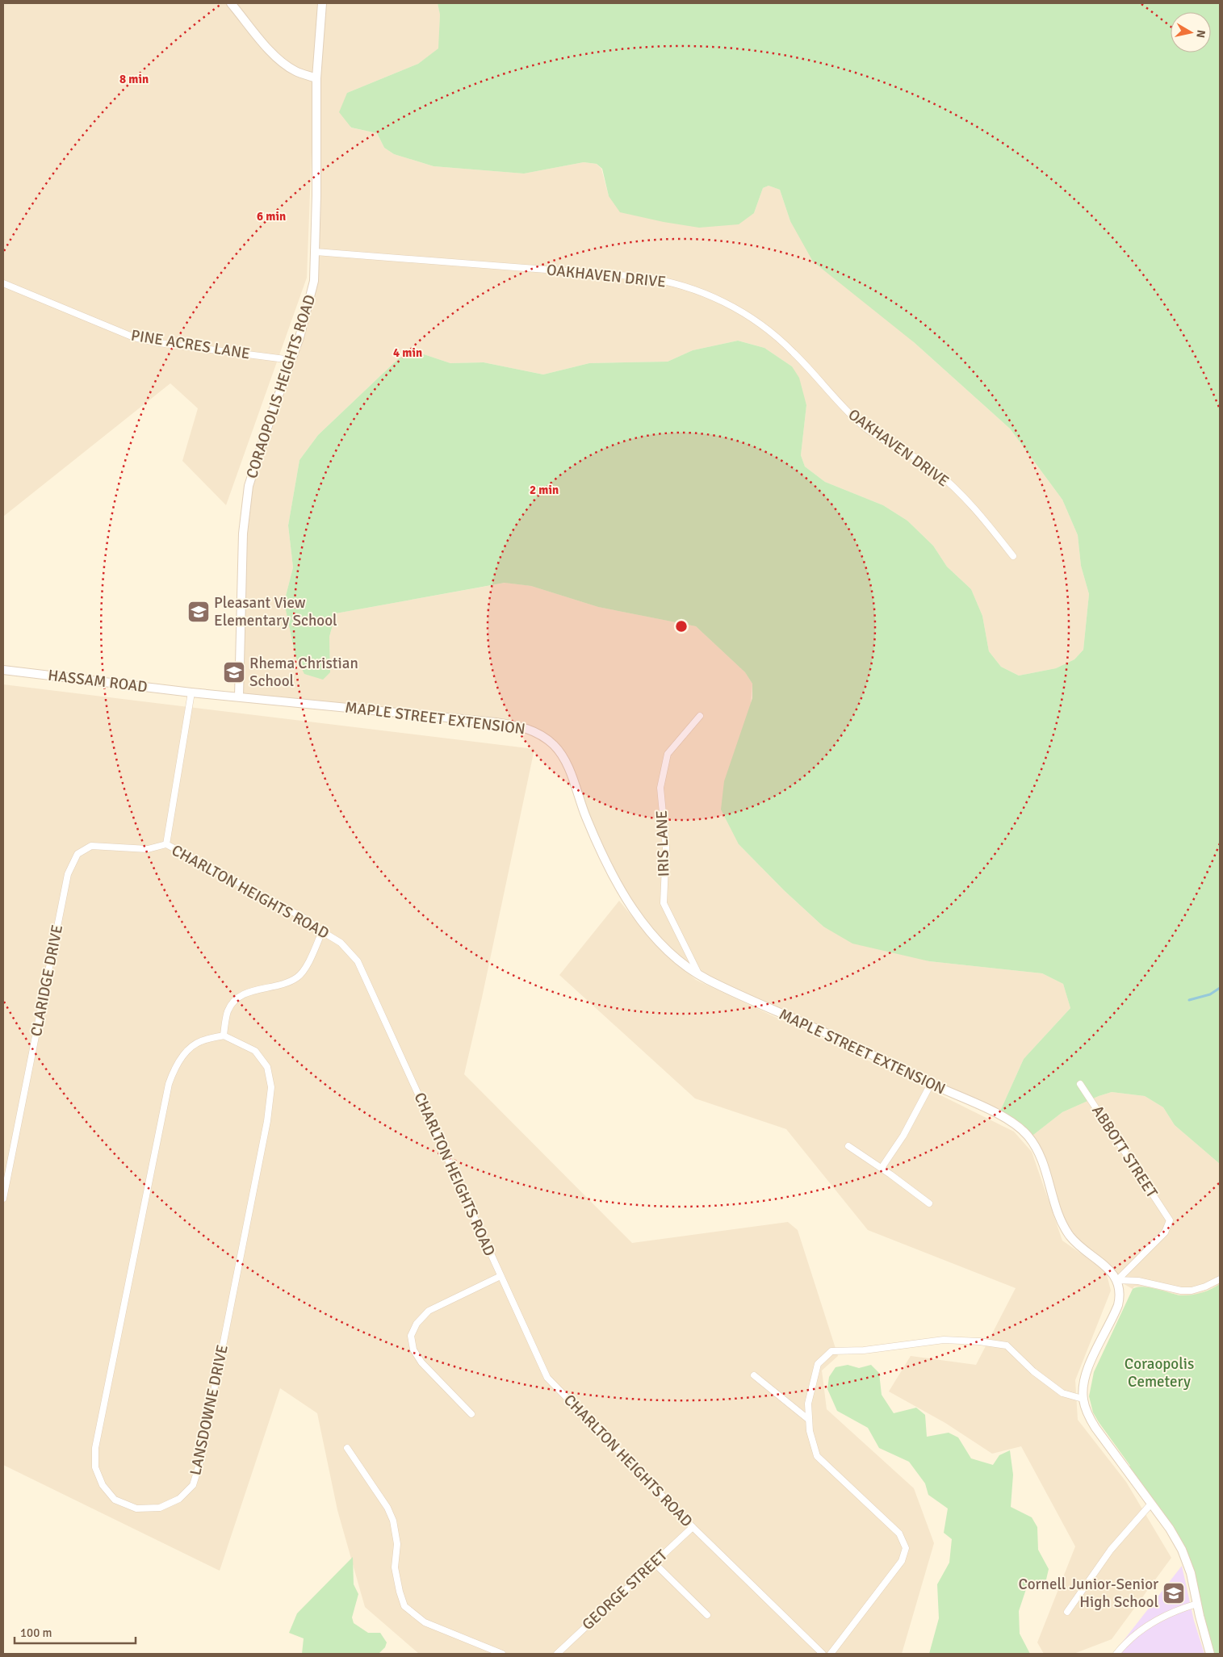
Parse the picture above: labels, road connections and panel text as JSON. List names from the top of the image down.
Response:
{
  "streets": {
    "street": [
      "OAKHAVEN DRIVE",
      "PINE ACRES LANE",
      "CORAOPOLIS HEIGHTS ROAD",
      "HASSAM ROAD",
      "MAPLE STREET EXTENSION",
      "IRIS LANE",
      "CHARLTON HEIGHTS ROAD",
      "CLARIDGE DRIVE",
      "ABBOTT STREET",
      "LANSDOWNE DRIVE",
      "GEORGE STREET"
    ]
  },
  "crossings": [
    ["OAKHAVEN DRIVE", "CORAOPOLIS HEIGHTS ROAD"],
    ["PINE ACRES LANE", "CORAOPOLIS HEIGHTS ROAD"],
    ["CORAOPOLIS HEIGHTS ROAD", "HASSAM ROAD"],
    ["CORAOPOLIS HEIGHTS ROAD", "MAPLE STREET EXTENSION"],
    ["HASSAM ROAD", "MAPLE STREET EXTENSION"],
    ["HASSAM ROAD", "CHARLTON HEIGHTS ROAD"],
    ["MAPLE STREET EXTENSION", "IRIS LANE"],
    ["MAPLE STREET EXTENSION", "ABBOTT STREET"],
    ["CHARLTON HEIGHTS ROAD", "CLARIDGE DRIVE"],
    ["CHARLTON HEIGHTS ROAD", "GEORGE STREET"]
  ],
  "parks": ["Coraopolis Cemetery"],
  "places": {
    "school or university": ["Pleasant View Elementary School", "Rhema Christian School", "Cornell Junior-Senior High School"]
  },
  "scale_bar": "100 m",
  "north": "right",
  "rings": [
    "8 min",
    "6 min",
    "4 min",
    "2 min"
  ]
}
